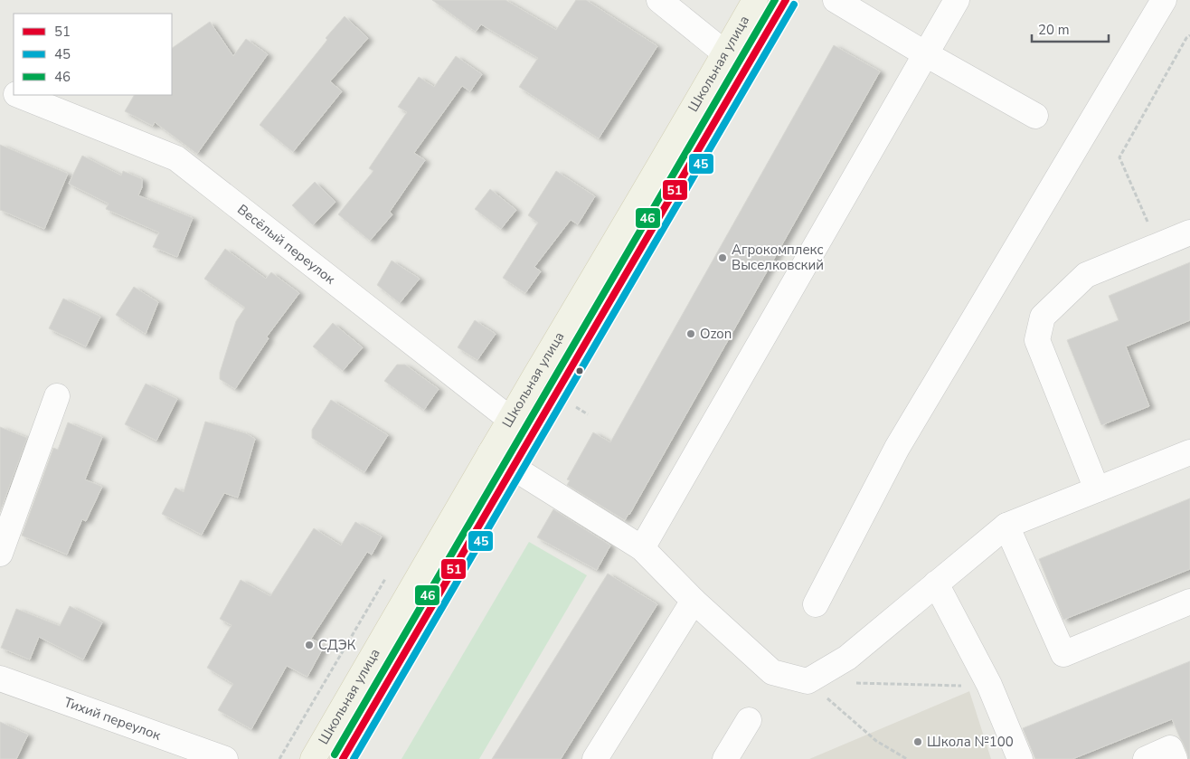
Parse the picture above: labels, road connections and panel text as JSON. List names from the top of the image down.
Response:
{
  "streets": {
    "main road": ["Школьная улица"],
    "street": ["Весёлый переулок", "Тихий переулок"]
  },
  "crossings": [
    ["Школьная улица", "Весёлый переулок"]
  ],
  "places": [
    "Агрокомплекс Выселковский",
    "Ozon",
    "СДЭК",
    "Школа №100"
  ],
  "lines": ["transit line 51", "transit line 46", "transit line 45"],
  "legend": ["51", "45", "46"],
  "scale_bar": "20 m"
}
